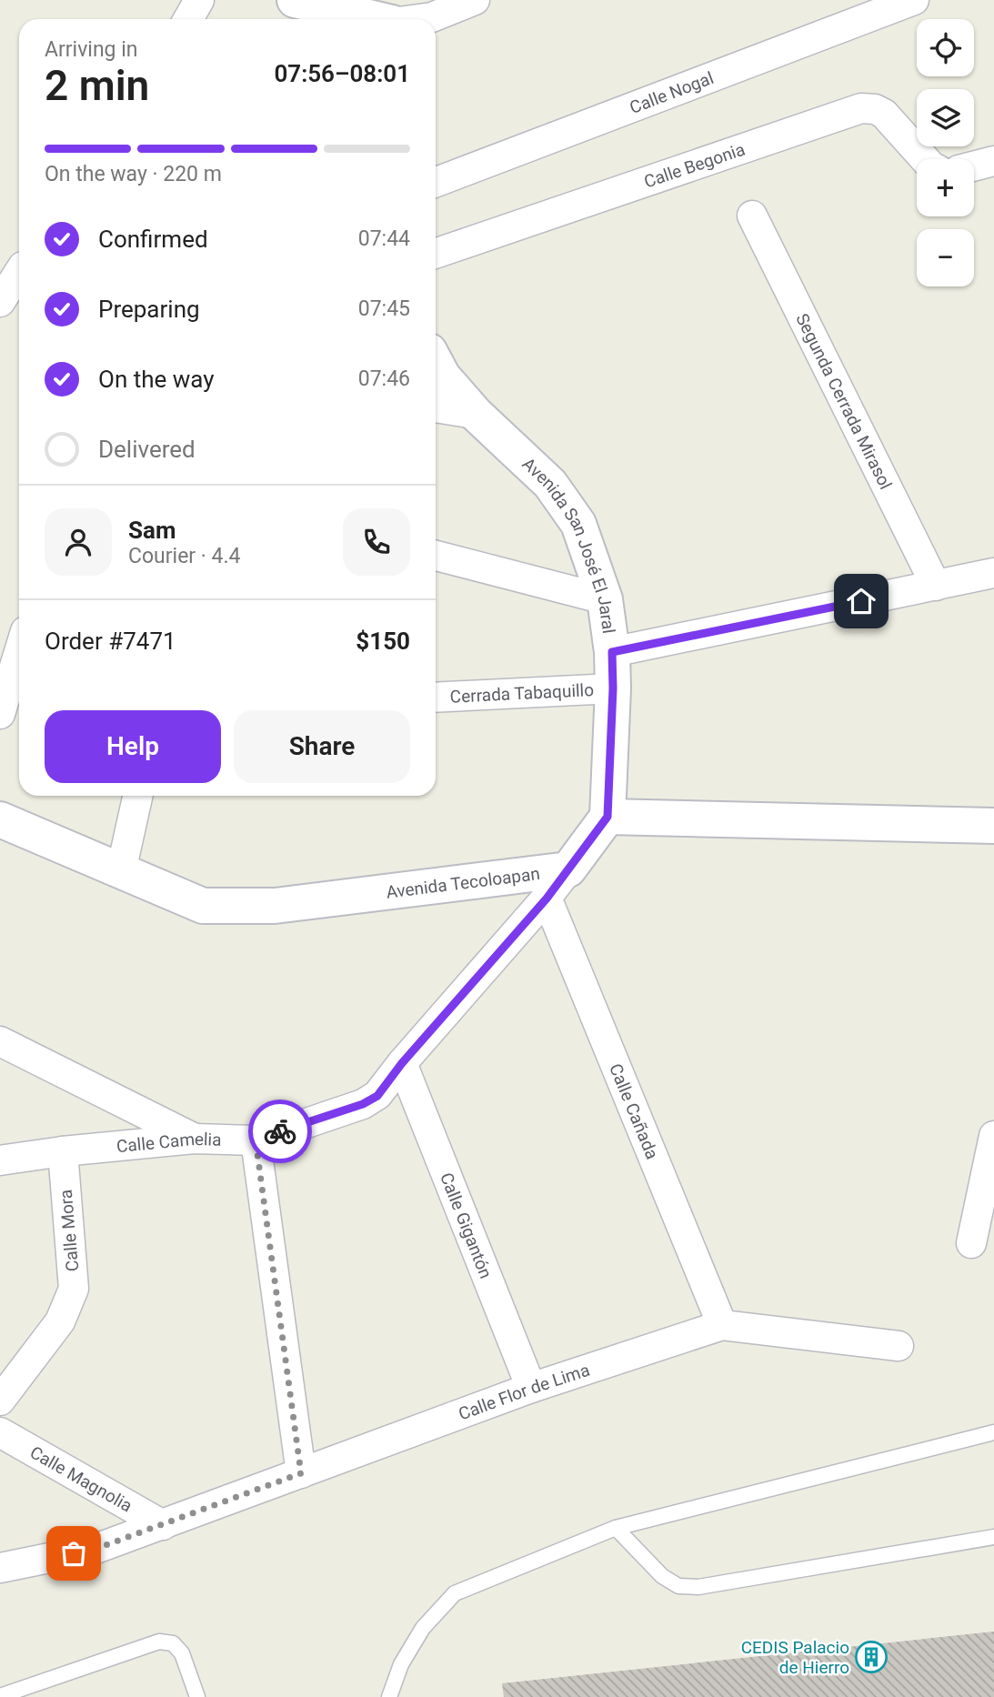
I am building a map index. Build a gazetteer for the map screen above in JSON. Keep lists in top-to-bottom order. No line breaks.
{"streets":{"street":["Calle Nogal","Calle Begonia","Segunda Cerrada Mirasol","Avenida San José El Jaral","Cerrada Tabaquillo","Avenida Tecoloapan","Calle Cañada","Calle Camelia","Calle Gigantón","Calle Mora","Calle Flor de Lima","Calle Magnolia"]},"crossings":[["Avenida San José El Jaral","Cerrada Tabaquillo"],["Avenida Tecoloapan","Calle Camelia"],["Calle Cañada","Calle Camelia"],["Calle Cañada","Calle Flor de Lima"],["Calle Camelia","Calle Gigantón"],["Calle Camelia","Calle Mora"],["Calle Gigantón","Calle Flor de Lima"],["Calle Flor de Lima","Calle Magnolia"]],"places":{"building":["CEDIS Palacio de Hierro"]},"page":{"map_buttons":["+","−"],"heading":["2 min","Arriving in","07:56–08:01"],"panel":["Sam","Courier · 4.4","Order #7471","$150"],"bar":"On the way · 220 m","list":[["Confirmed","07:44"],["Preparing","07:45"],["On the way","07:46"],"Delivered"],"buttons":["Help","Share"]}}
